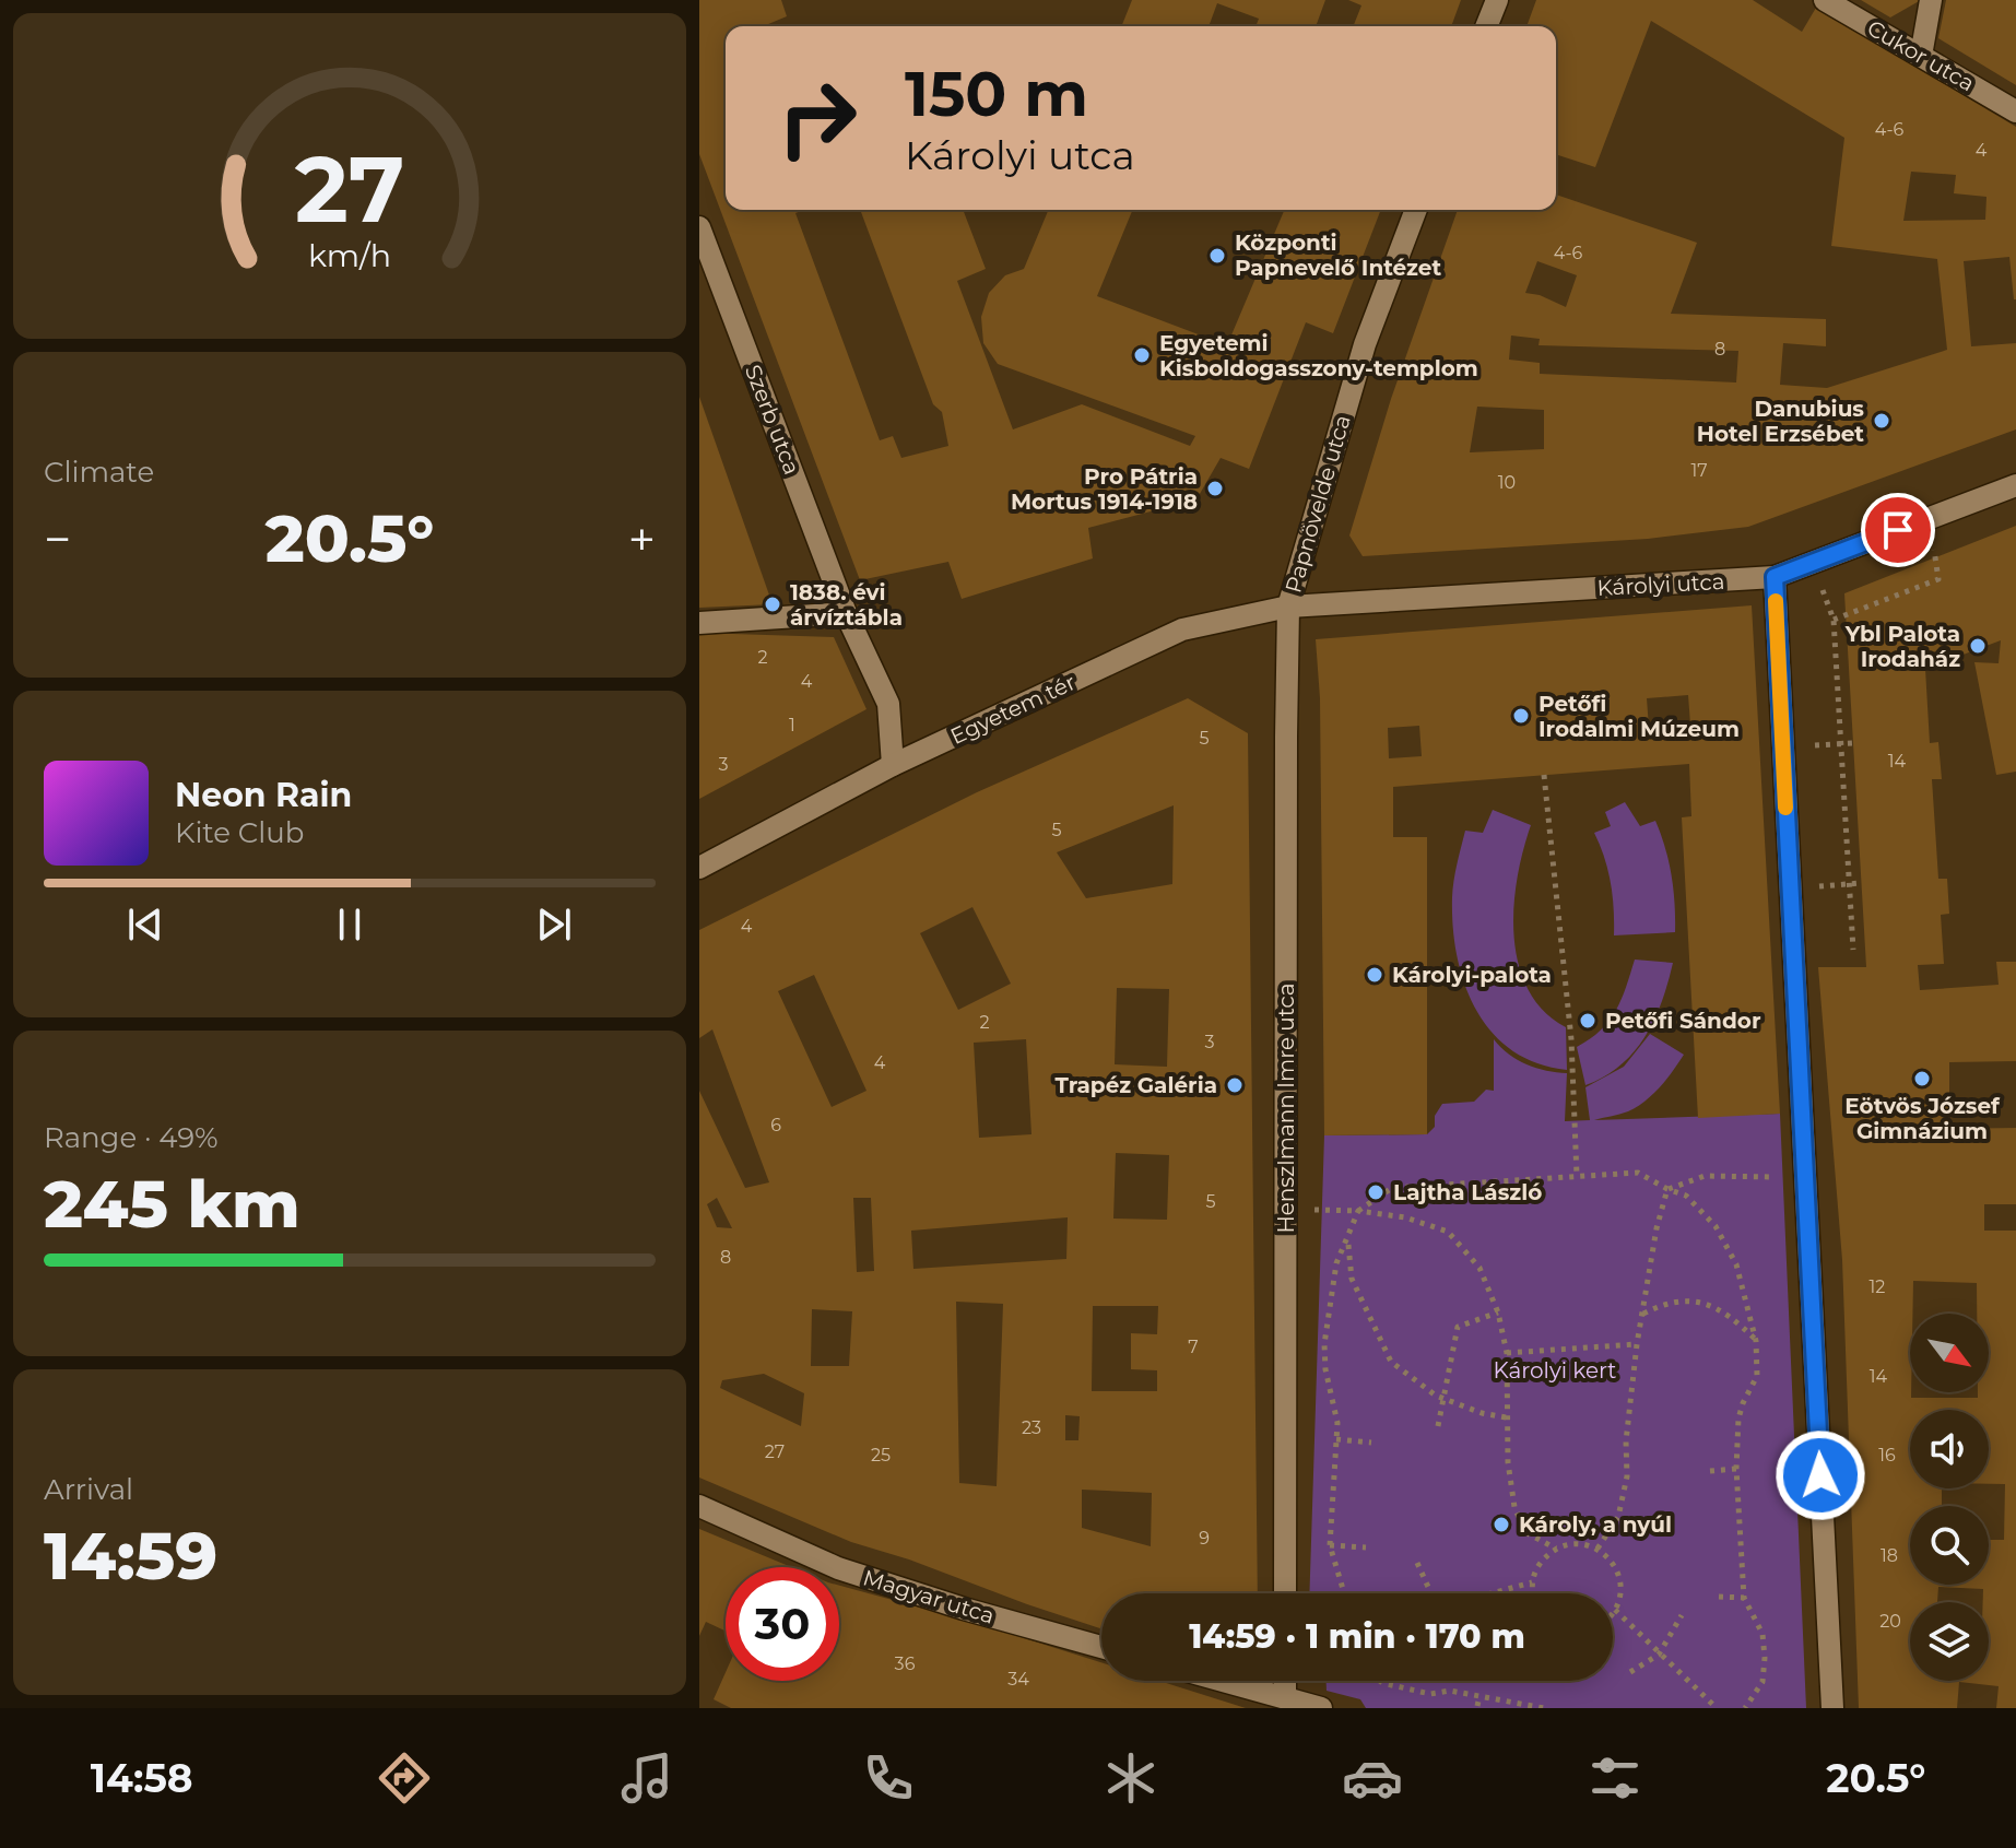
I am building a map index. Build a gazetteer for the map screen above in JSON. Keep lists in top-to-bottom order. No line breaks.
{"streets":{"street":["Cukor utca","Szerb utca","Papnövelde utca","Károlyi utca","Egyetem tér","Henszlmann Imre utca","Magyar utca"]},"crossings":[["Papnövelde utca","Károlyi utca"],["Papnövelde utca","Egyetem tér"],["Papnövelde utca","Henszlmann Imre utca"],["Károlyi utca","Egyetem tér"],["Károlyi utca","Henszlmann Imre utca"],["Egyetem tér","Henszlmann Imre utca"]],"parks":["Károlyi kert"],"places":["Központi Papnevelő Intézet","Egyetemi Kisboldogasszony-templom","Danubius Hotel Erzsébet","Pro Pátria Mortus 1914-1918","1838. évi árvíztábla","Ybl Palota Irodaház","Petőfi Irodalmi Múzeum","Károlyi-palota","Petőfi Sándor","Eötvös József Gimnázium","Trapéz Galéria","Lajtha László","Károly, a nyúl"],"house_numbers":["4-6","4","4-6","8","17","10","2","4","1","5","14","3","5","4","2","3","4","6","5","8","12","7","14","23","27","25","16","9","18","20","36","34"],"north":"bottom right","page":{"turn":["150 m","Károlyi utca"],"tile":["Climate",["Range · 49%","245 km"],["Arrival","14:59"]],"heat":["−","20.5°","+"],"song":["Neon Rain","Kite Club"],"limit":"30","trip":"14:59 · 1 min · 170 m","tabs":["14:58","20.5°"],"gauge":["27","km/h"]}}
